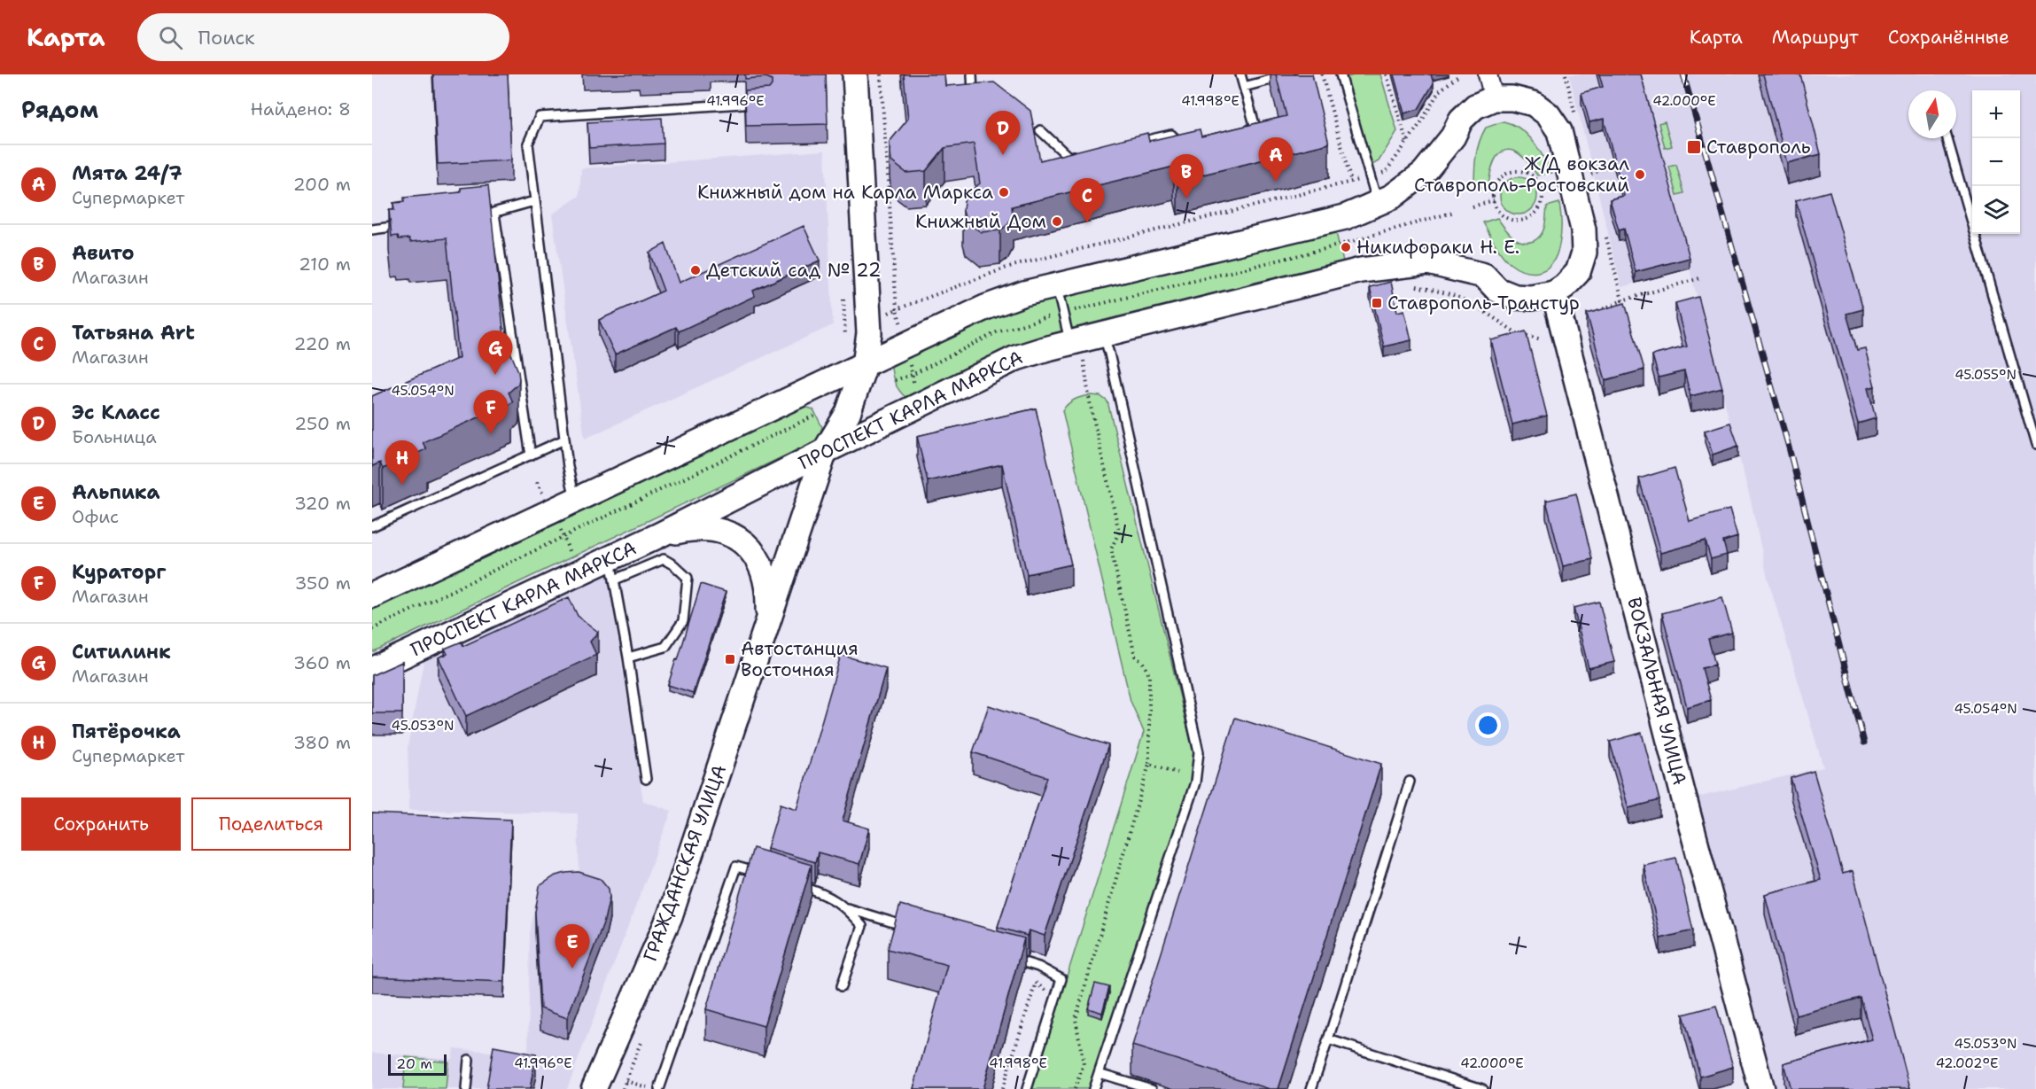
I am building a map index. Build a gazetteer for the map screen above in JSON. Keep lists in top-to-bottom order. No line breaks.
{"streets":{"main road":["ПРОСПЕКТ КАРЛА МАРКСА","ВОКЗАЛЬНАЯ УЛИЦА","ГРАЖДАНСКАЯ УЛИЦА"]},"crossings":[["ПРОСПЕКТ КАРЛА МАРКСА","ВОКЗАЛЬНАЯ УЛИЦА"],["ПРОСПЕКТ КАРЛА МАРКСА","ГРАЖДАНСКАЯ УЛИЦА"]],"places":{"transit":["Ставрополь","Ставрополь-Транстур","Автостанция Восточная"],"other":["Ж/Д вокзал Ставрополь-Ростовский","Книжный дом на Карла Маркса","Книжный Дом","Никифораки Н. Е.","Детский сад № 22"]},"scale_bar":"20 m","north":"top","page":{"header":"Карта","search":"Поиск","nav":["Карта","Маршрут","Сохранённые"],"heading":["Рядом","Найдено: 8"],"map_buttons":["+","−"],"pins":["D","A","B","C","G","F","H","E"],"list":[{"mark":"A","name":"Мята 24/7","note":"Супермаркет","value":"200 m"},{"mark":"B","name":"Авито","note":"Магазин","value":"210 m"},{"mark":"C","name":"Татьяна Art","note":"Магазин","value":"220 m"},{"mark":"D","name":"Эс Класс","note":"Больница","value":"250 m"},{"mark":"E","name":"Альпика","note":"Офис","value":"320 m"},{"mark":"F","name":"Кураторг","note":"Магазин","value":"350 m"},{"mark":"G","name":"Ситилинк","note":"Магазин","value":"360 m"},{"mark":"H","name":"Пятёрочка","note":"Супермаркет","value":"380 m"}],"buttons":["Сохранить","Поделиться"],"scale":"20 m"},"coordinates":["41.996°E","41.998°E","42.000°E","45.055°N","45.054°N","45.053°N","42.002°E"]}
